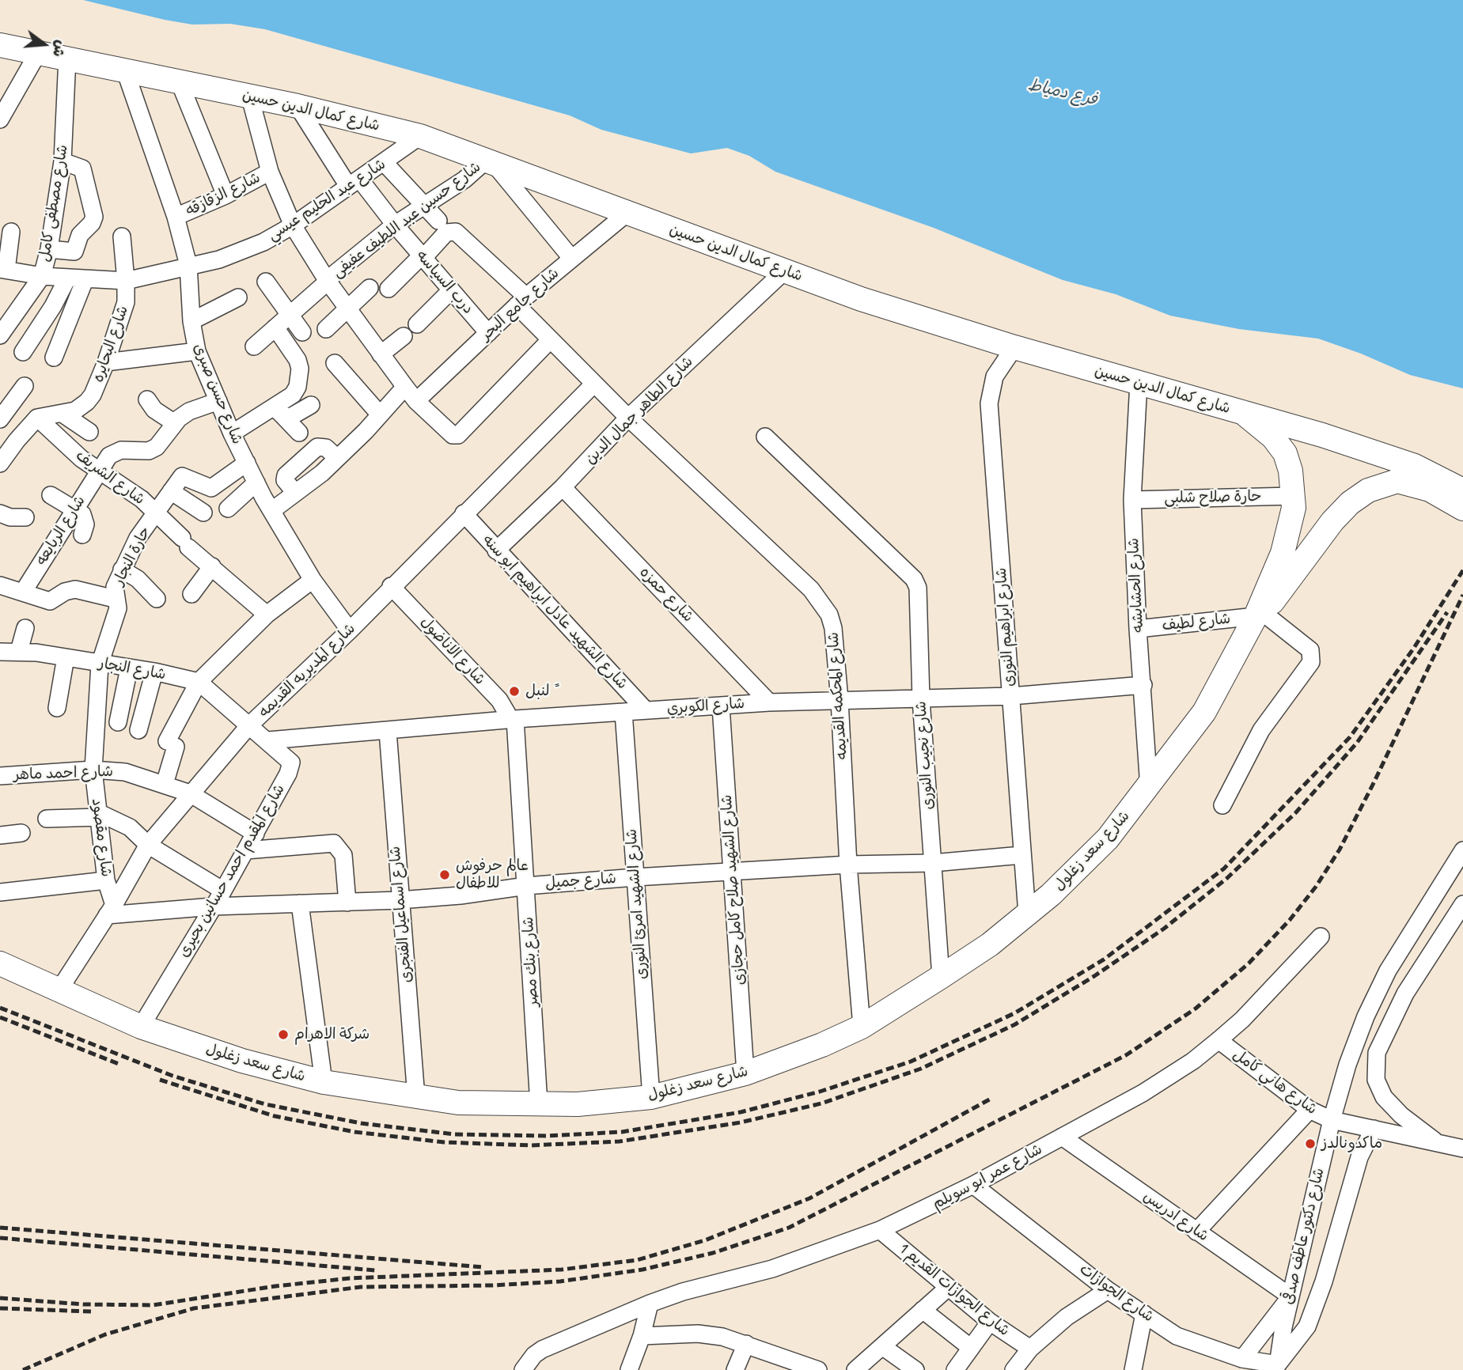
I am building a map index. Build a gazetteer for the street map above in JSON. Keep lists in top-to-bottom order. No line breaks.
{"streets":{"main road":["شارع كمال الدين حسين","شارع سعد زغلول"],"street":["شارع الزقازقه","شارع عبد الحليم عيسي","شارع مصطفى كامل","شارع حسين عبد اللطيف عفيفى","درب السياسه","شارع جامع البحر","شارع البحايره","شارع حسن صبرى","شارع الطاهر جمال الدين","شارع الشريف","حارة صلاح شلبى","شارع الربايعه","حارة النجار","شارع الحشايشه","شارع حمزه","شارع الشهيد عادل ابراهيم ابو سنه","شارع لطيف","شارع ابراهيم النورى","شارع الاناضول","شارع النجار","شارع المديريه القديمه","شارع المحكمه القديمه","شارع الكوبري","شارع نجيب النورى","شارع احمد ماهر","شارع مقصود","شارع المقدم احمد حسانين بحيرى","شارع جميل","شارع الشهيد صلاح كامل حجازى","شارع الشهيد امرئ النورى","شارع اسماعيل الفنجرى","شارع بنك مصر","شارع هاني كامل","شارع عمر ابو سويلم","شارع ادريس","شارع دكتور عاطف صدقى","شارع الجوازات القديم 1","شارع الجوازات"]},"crossings":[["شارع كمال الدين حسين","شارع عبد الحليم عيسي"],["شارع كمال الدين حسين","شارع مصطفى كامل"],["شارع كمال الدين حسين","شارع حسين عبد اللطيف عفيفى"],["شارع كمال الدين حسين","درب السياسه"],["شارع كمال الدين حسين","شارع جامع البحر"],["شارع كمال الدين حسين","شارع حسن صبرى"],["شارع كمال الدين حسين","شارع الطاهر جمال الدين"],["شارع كمال الدين حسين","شارع الحشايشه"],["شارع كمال الدين حسين","شارع ابراهيم النورى"],["شارع كمال الدين حسين","شارع سعد زغلول"],["شارع الزقازقه","شارع حسن صبرى"],["شارع عبد الحليم عيسي","شارع مصطفى كامل"],["شارع عبد الحليم عيسي","درب السياسه"],["شارع عبد الحليم عيسي","شارع البحايره"],["شارع عبد الحليم عيسي","شارع حسن صبرى"],["شارع حسين عبد اللطيف عفيفى","درب السياسه"],["درب السياسه","شارع جامع البحر"],["درب السياسه","شارع المحكمه القديمه"],["شارع جامع البحر","شارع المحكمه القديمه"],["شارع البحايره","شارع الشريف"],["شارع حسن صبرى","شارع الربايعه"],["شارع حسن صبرى","شارع المديريه القديمه"],["شارع الطاهر جمال الدين","شارع حمزه"],["شارع الطاهر جمال الدين","شارع الشهيد عادل ابراهيم ابو سنه"],["شارع الطاهر جمال الدين","شارع المحكمه القديمه"],["شارع الشريف","شارع الربايعه"],["شارع الشريف","حارة النجار"],["حارة صلاح شلبى","شارع الحشايشه"],["حارة صلاح شلبى","شارع سعد زغلول"],["حارة النجار","شارع النجار"],["حارة النجار","شارع احمد ماهر"],["حارة النجار","شارع مقصود"],["شارع الحشايشه","شارع لطيف"],["شارع الحشايشه","شارع الكوبري"],["شارع الحشايشه","شارع سعد زغلول"],["شارع حمزه","شارع الكوبري"],["شارع الشهيد عادل ابراهيم ابو سنه","شارع المديريه القديمه"],["شارع الشهيد عادل ابراهيم ابو سنه","شارع الكوبري"],["شارع لطيف","شارع سعد زغلول"],["شارع ابراهيم النورى","شارع الكوبري"],["شارع ابراهيم النورى","شارع سعد زغلول"],["شارع ابراهيم النورى","شارع جميل"],["شارع الاناضول","شارع المديريه القديمه"],["شارع الاناضول","شارع الكوبري"],["شارع الاناضول","شارع بنك مصر"],["شارع النجار","شارع المديريه القديمه"],["شارع النجار","شارع المقدم احمد حسانين بحيرى"],["شارع المديريه القديمه","شارع المحكمه القديمه"],["شارع المديريه القديمه","شارع احمد ماهر"],["شارع المديريه القديمه","شارع مقصود"],["شارع المديريه القديمه","شارع سعد زغلول"],["شارع المديريه القديمه","شارع المقدم احمد حسانين بحيرى"],["شارع المديريه القديمه","شارع جميل"],["شارع المحكمه القديمه","شارع الكوبري"],["شارع المحكمه القديمه","شارع سعد زغلول"],["شارع المحكمه القديمه","شارع جميل"],["شارع الكوبري","شارع نجيب النورى"],["شارع الكوبري","شارع المقدم احمد حسانين بحيرى"],["شارع الكوبري","شارع الشهيد صلاح كامل حجازى"],["شارع الكوبري","شارع الشهيد امرئ النورى"],["شارع الكوبري","شارع اسماعيل الفنجرى"],["شارع الكوبري","شارع بنك مصر"],["شارع نجيب النورى","شارع سعد زغلول"],["شارع نجيب النورى","شارع جميل"],["شارع احمد ماهر","شارع مقصود"],["شارع احمد ماهر","شارع المقدم احمد حسانين بحيرى"],["شارع مقصود","شارع جميل"],["شارع سعد زغلول","شارع المقدم احمد حسانين بحيرى"],["شارع سعد زغلول","شارع الشهيد صلاح كامل حجازى"],["شارع سعد زغلول","شارع الشهيد امرئ النورى"],["شارع سعد زغلول","شارع اسماعيل الفنجرى"],["شارع سعد زغلول","شارع بنك مصر"],["شارع المقدم احمد حسانين بحيرى","شارع جميل"],["شارع جميل","شارع الشهيد صلاح كامل حجازى"],["شارع جميل","شارع الشهيد امرئ النورى"],["شارع جميل","شارع اسماعيل الفنجرى"],["شارع جميل","شارع بنك مصر"],["شارع هاني كامل","شارع عمر ابو سويلم"],["شارع هاني كامل","شارع دكتور عاطف صدقى"],["شارع عمر ابو سويلم","شارع ادريس"],["شارع عمر ابو سويلم","شارع الجوازات القديم 1"],["شارع عمر ابو سويلم","شارع الجوازات"],["شارع ادريس","شارع دكتور عاطف صدقى"],["شارع دكتور عاطف صدقى","شارع الجوازات"]],"water":["فرع دمياط"],"places":["لنبل ً","عالم حرفوش للاطفال","شركة الاهرام","ماكدونالدز"],"north":"right"}
